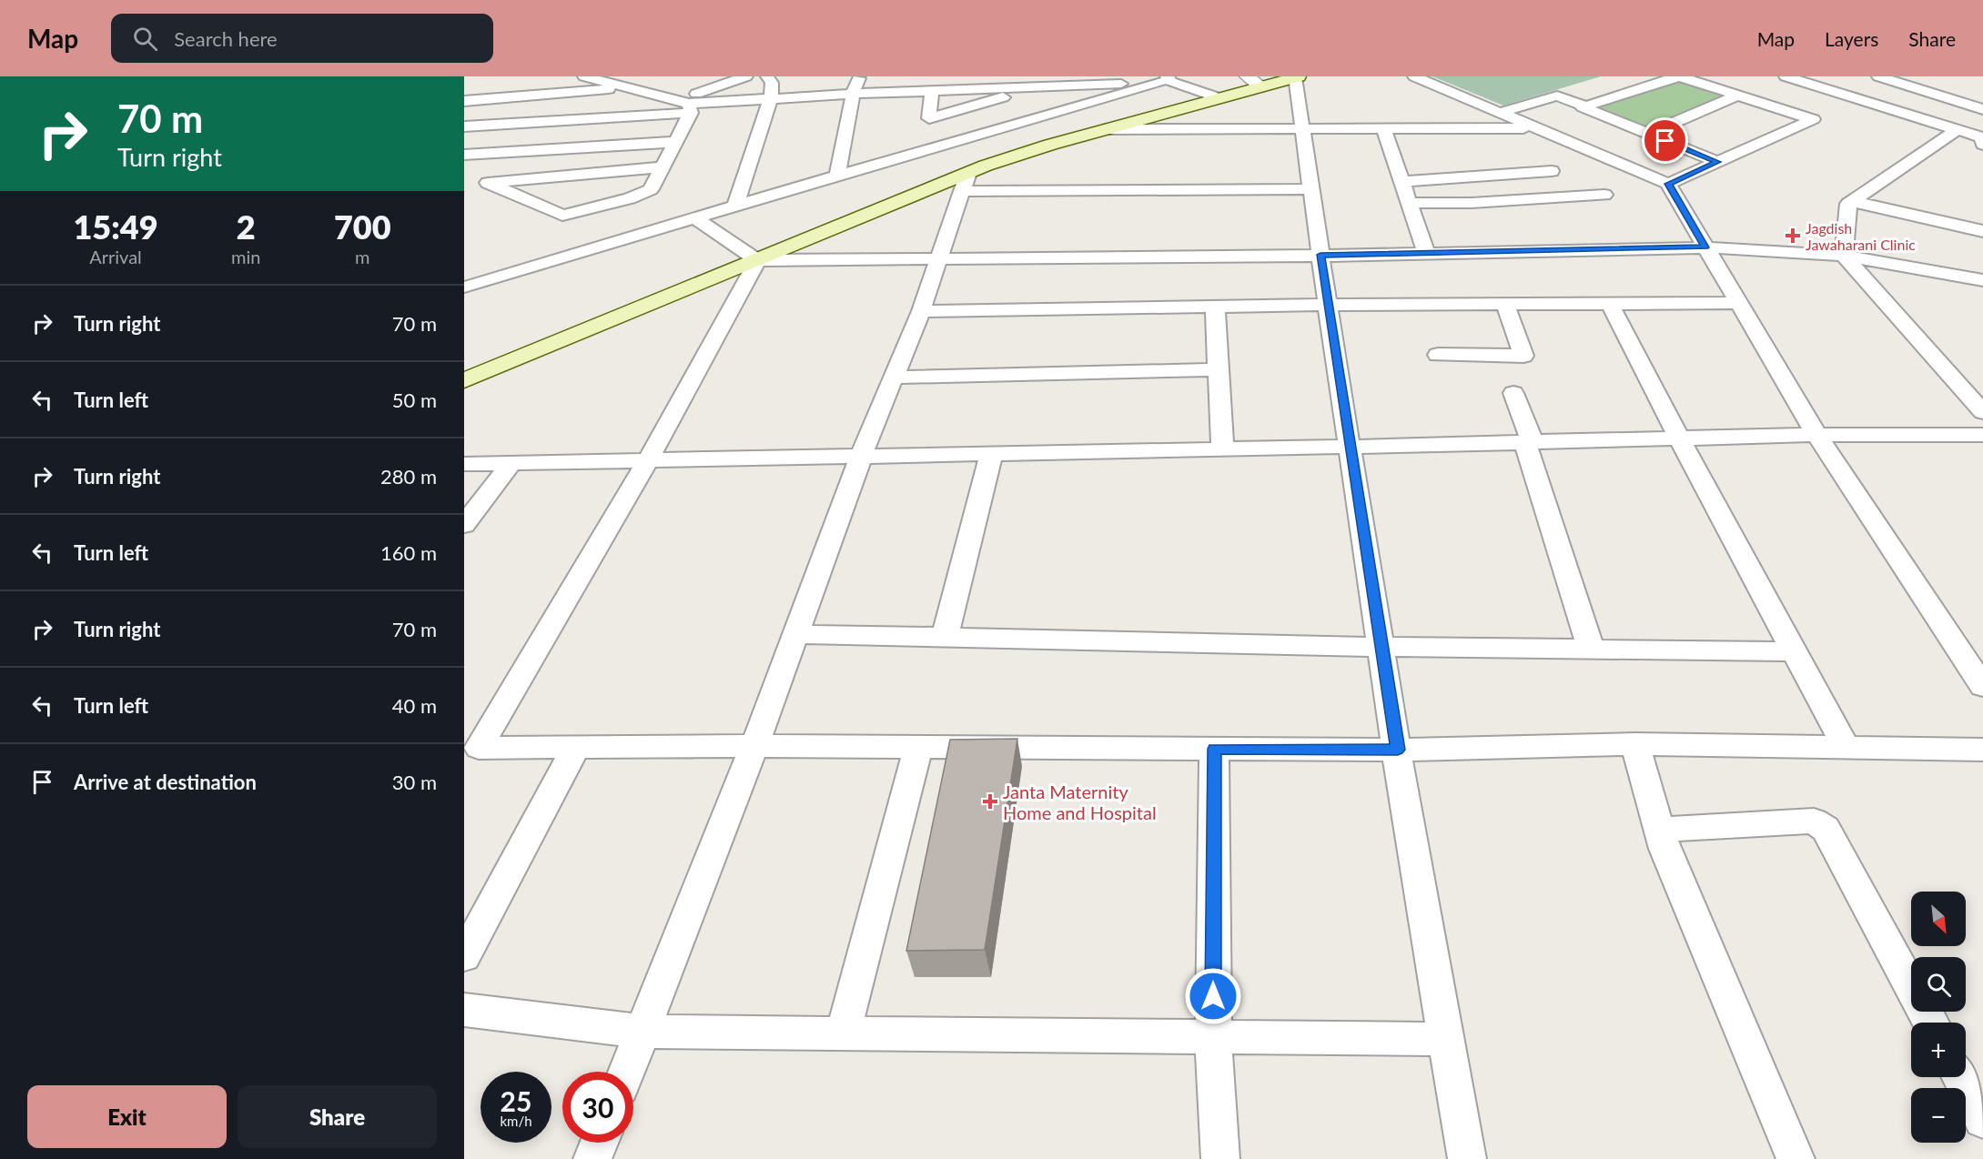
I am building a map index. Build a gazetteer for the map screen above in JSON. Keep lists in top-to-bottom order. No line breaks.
{"places":{"health":["Jagdish Jawaharani Clinic","Janta Maternity Home and Hospital"]},"north":"bottom right","page":{"header":"Map","search":"Search here","nav":["Map","Layers","Share"],"turn":["70 m","Turn right"],"eta":["15:49","Arrival","2","min","700","m"],"list":[{"name":"Turn right","value":"70 m"},{"name":"Turn left","value":"50 m"},{"name":"Turn right","value":"280 m"},{"name":"Turn left","value":"160 m"},{"name":"Turn right","value":"70 m"},{"name":"Turn left","value":"40 m"},{"name":"Arrive at destination","value":"30 m"}],"map_buttons":["+","−"],"speed":"25 km/h","limit":"30","buttons":["Exit","Share"]}}
